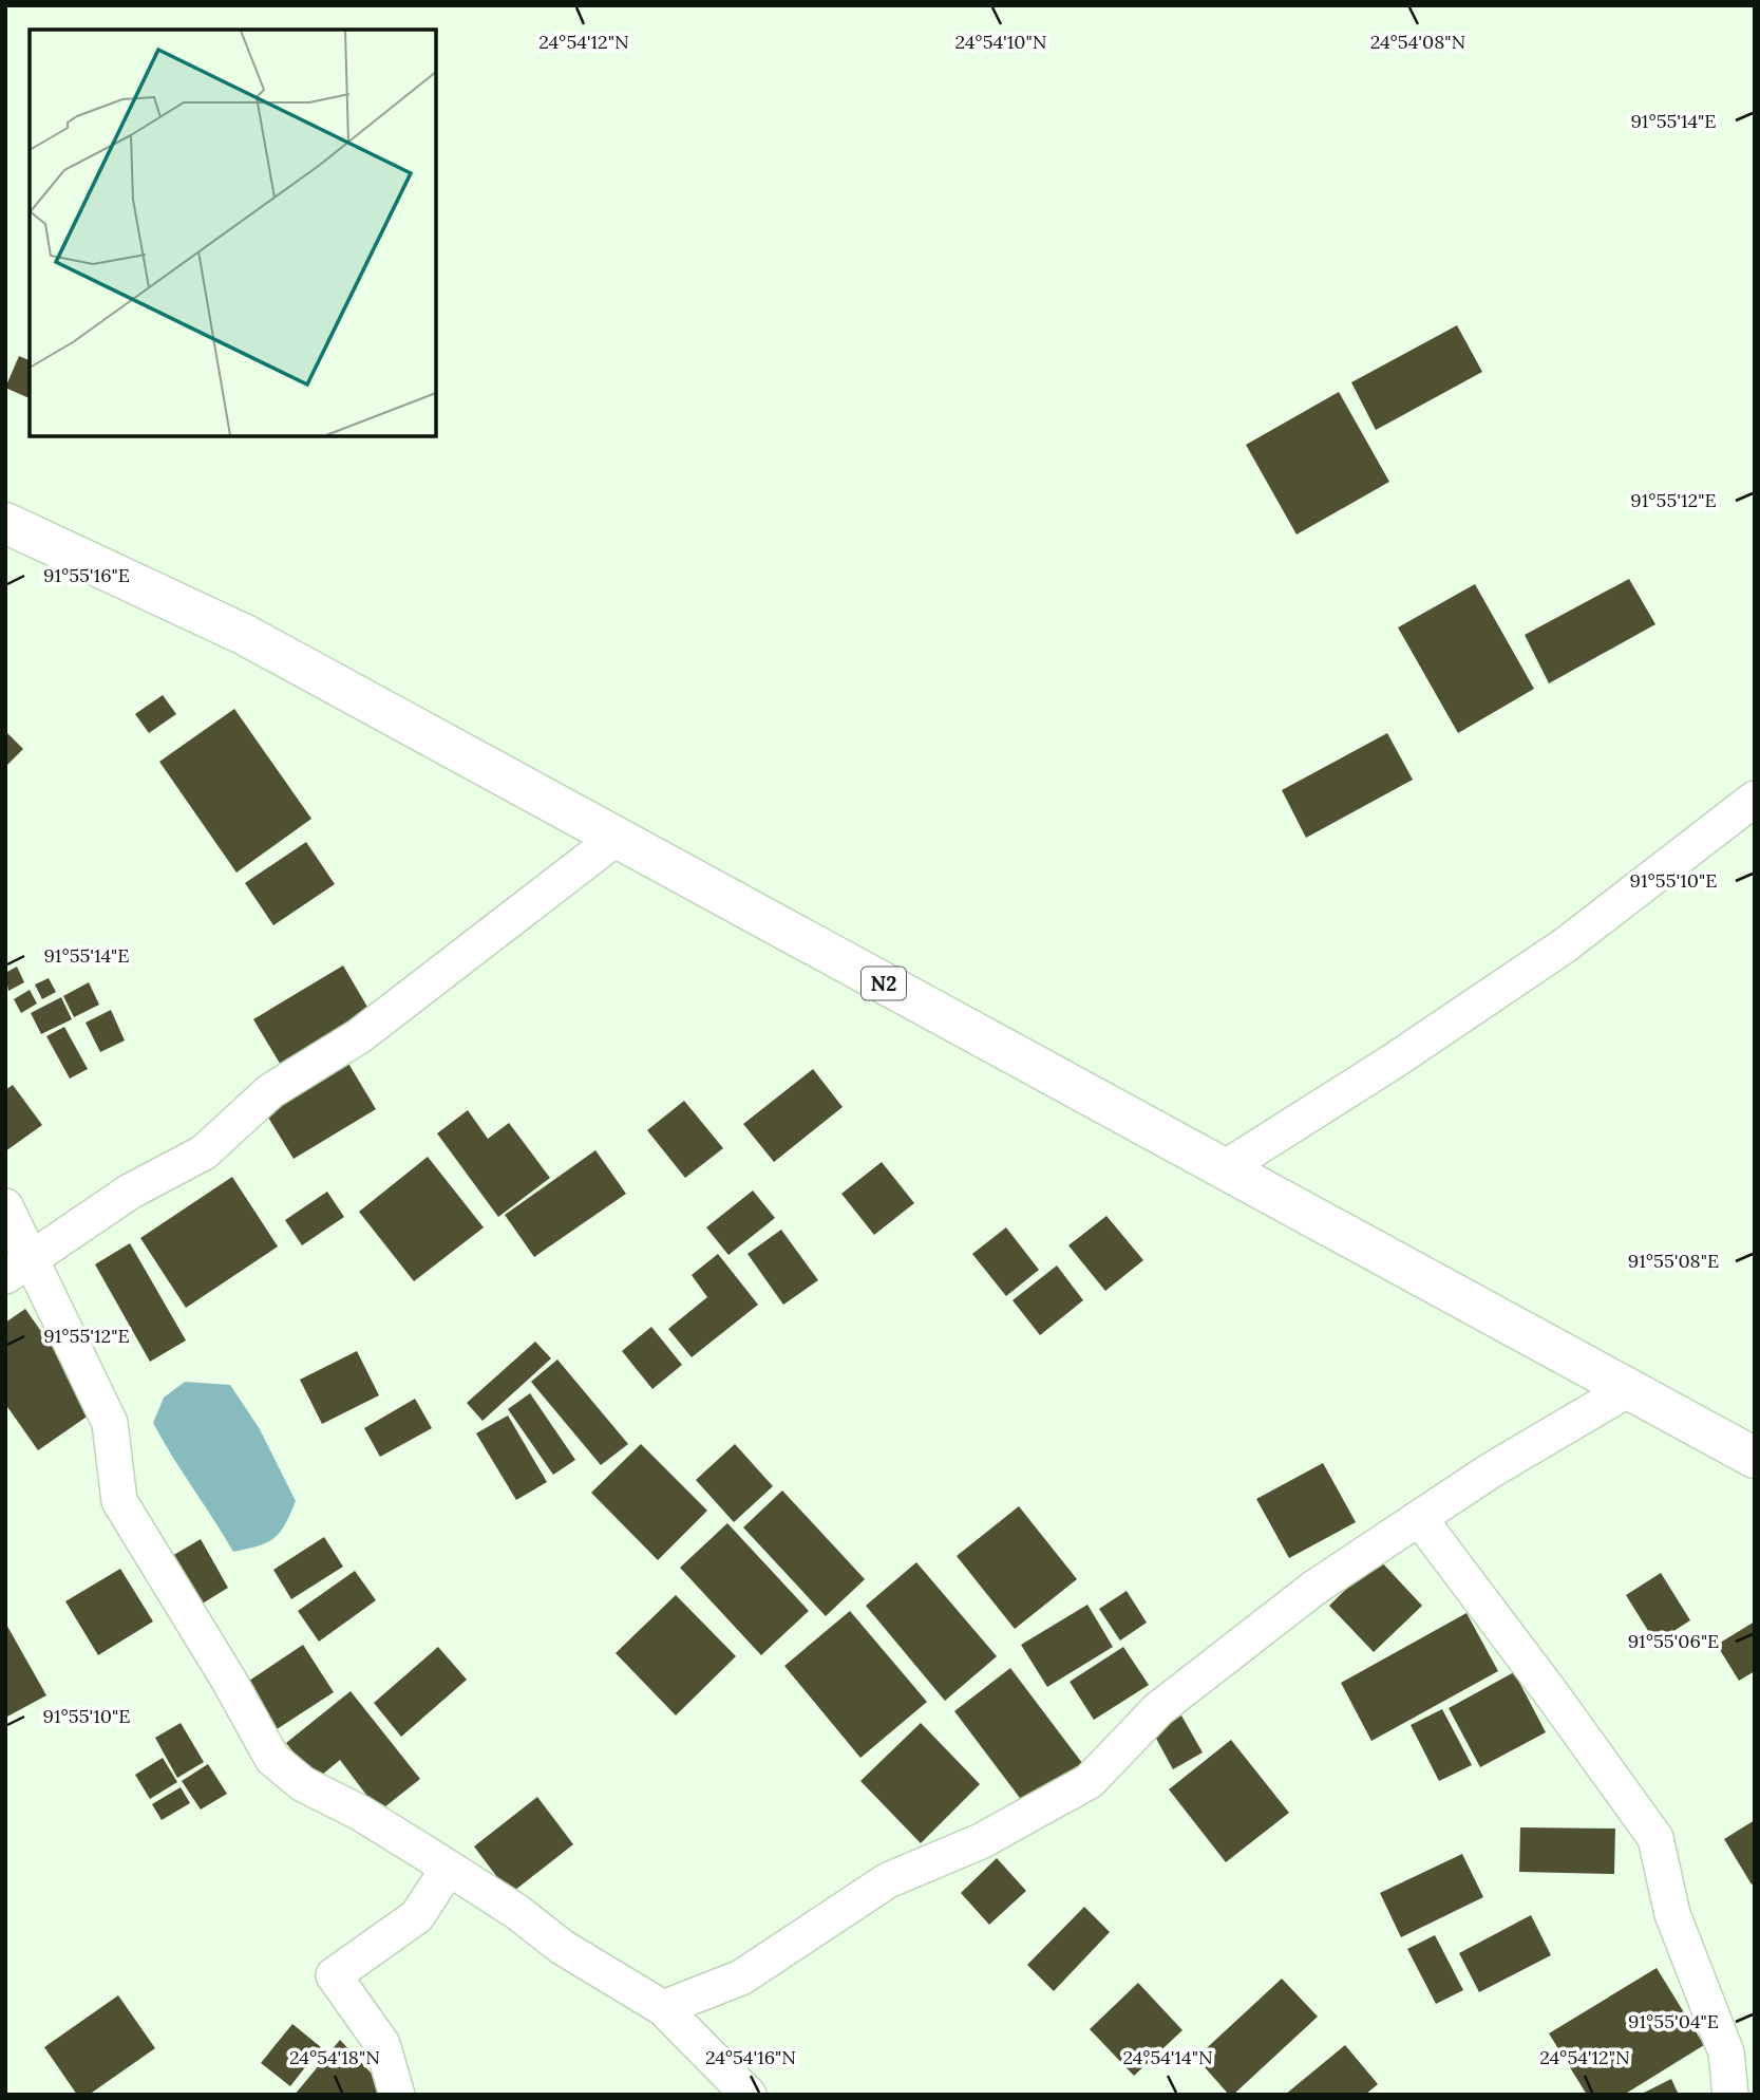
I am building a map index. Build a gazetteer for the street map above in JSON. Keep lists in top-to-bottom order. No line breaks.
{"streets":{"highway":["N2"]},"coordinates":["24°54'12\"N","24°54'10\"N","24°54'08\"N","91°55'14\"E","91°55'12\"E","91°55'16\"E","91°55'10\"E","91°55'08\"E","91°55'06\"E","91°55'04\"E","24°54'18\"N","24°54'16\"N","24°54'14\"N"]}
